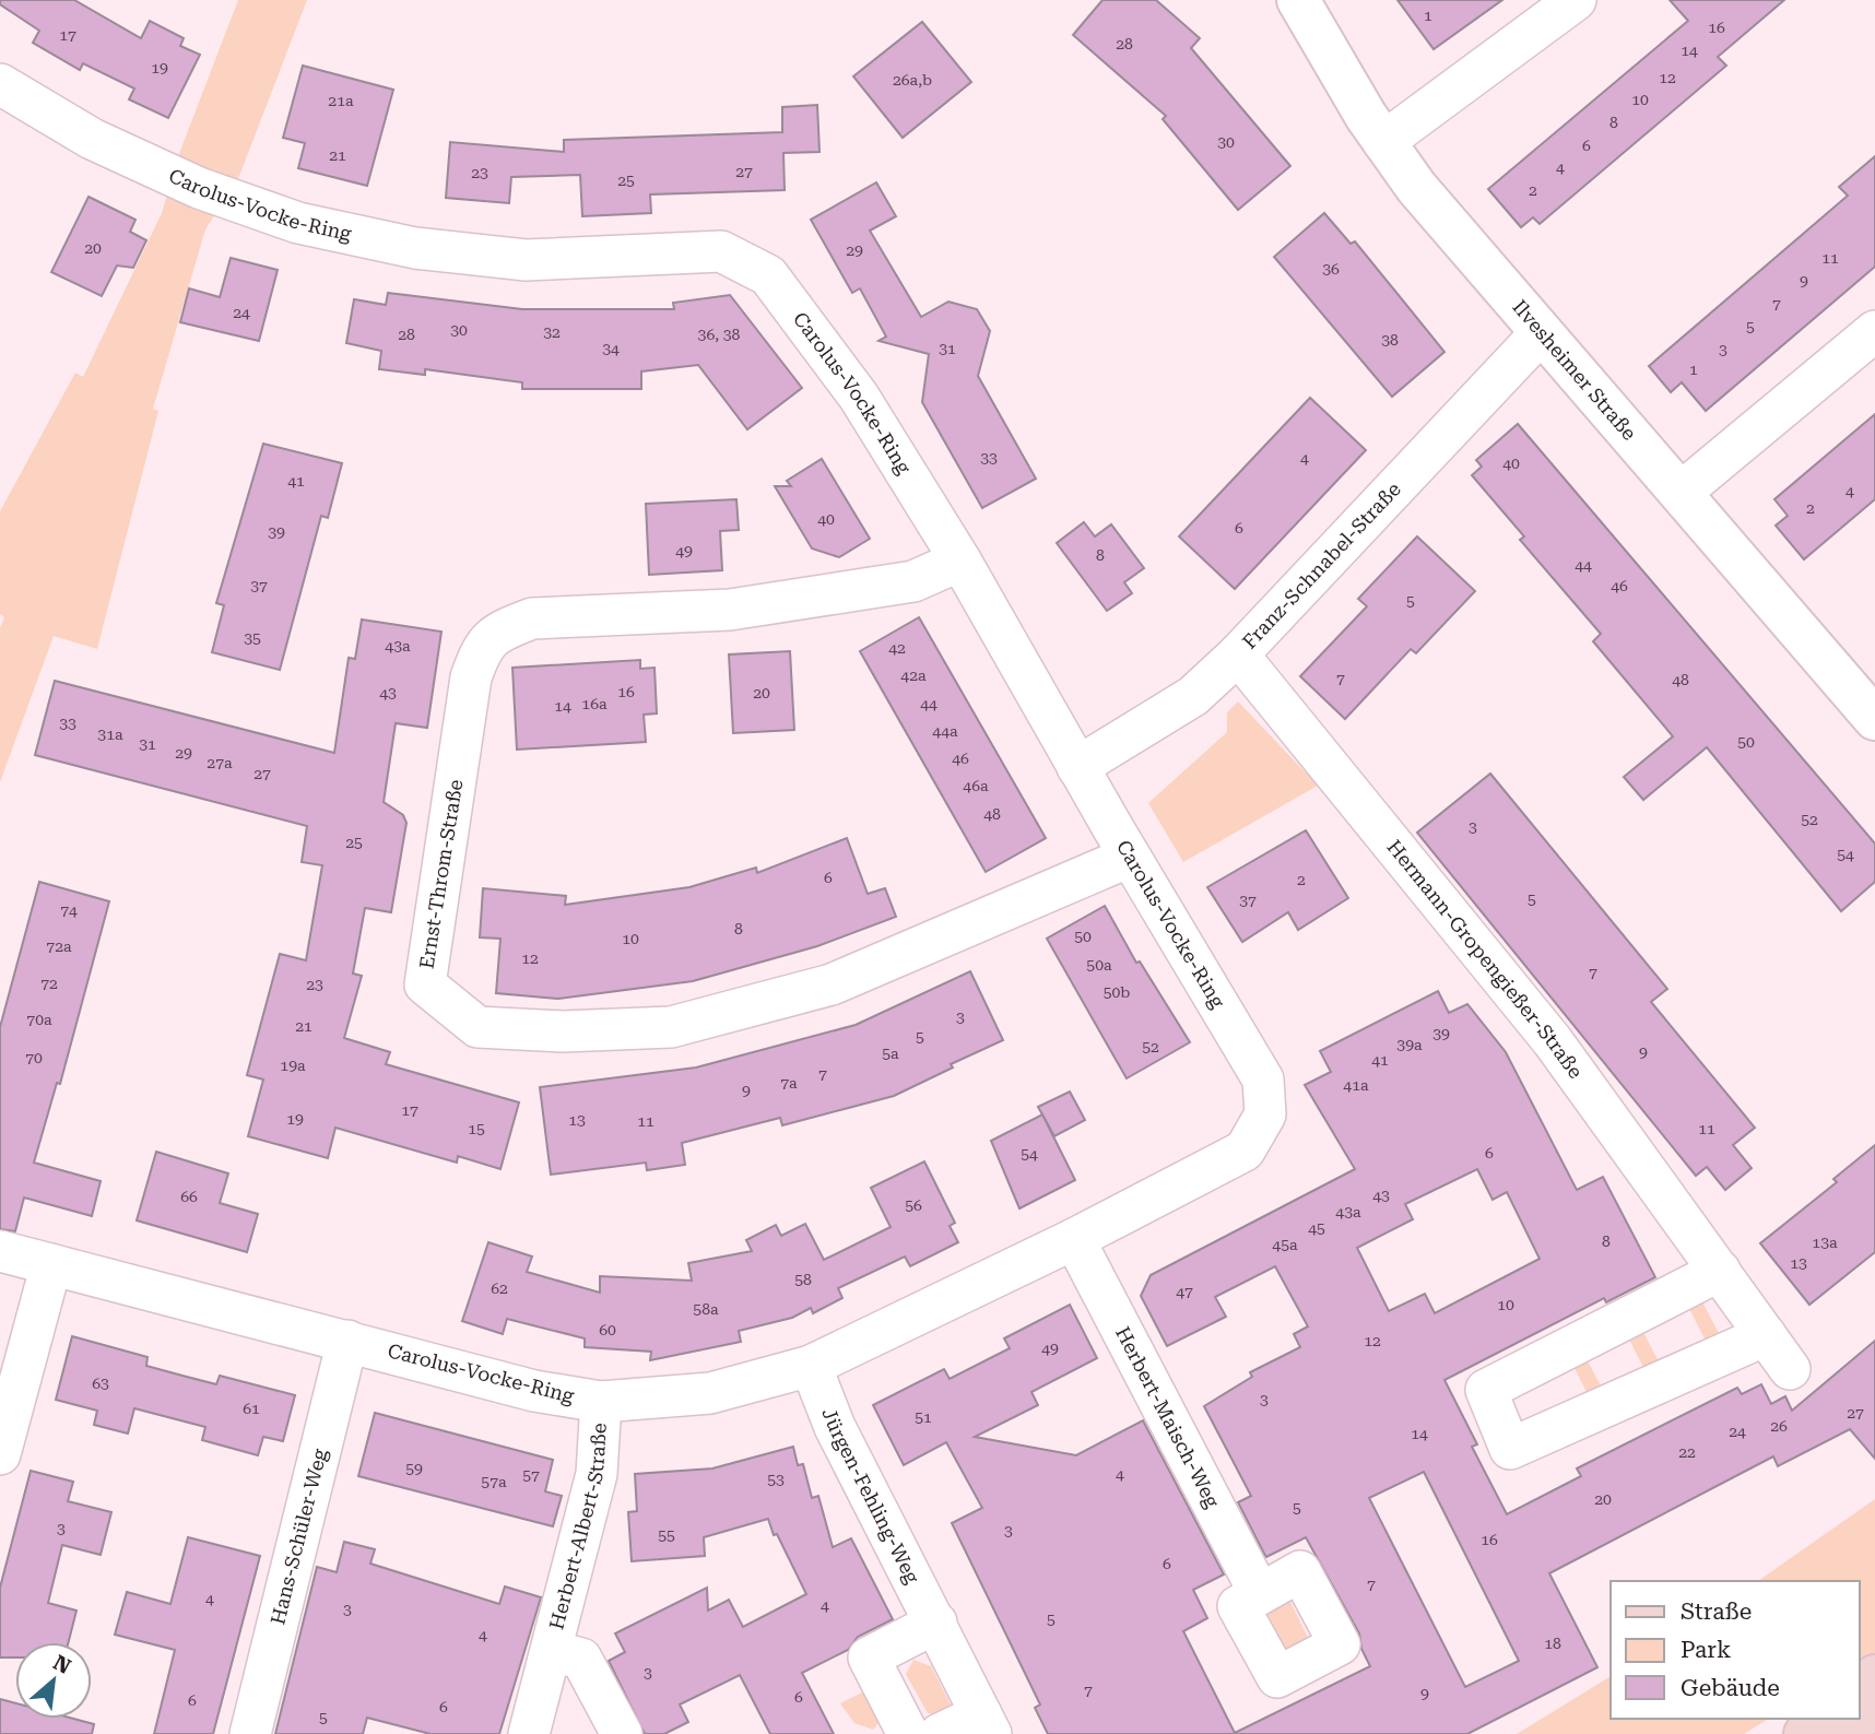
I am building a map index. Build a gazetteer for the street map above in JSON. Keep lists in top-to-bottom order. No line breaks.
{"streets":{"street":["Carolus-Vocke-Ring","Ilvesheimer Straße","Franz-Schnabel-Straße","Ernst-Throm-Straße","Hermann-Gropengießer-Straße","Herbert-Maisch-Weg","Jürgen-Fehling-Weg","Herbert-Albert-Straße","Hans-Schüler-Weg"]},"crossings":[["Carolus-Vocke-Ring","Franz-Schnabel-Straße"],["Carolus-Vocke-Ring","Ernst-Throm-Straße"],["Carolus-Vocke-Ring","Herbert-Maisch-Weg"],["Carolus-Vocke-Ring","Jürgen-Fehling-Weg"],["Carolus-Vocke-Ring","Herbert-Albert-Straße"],["Carolus-Vocke-Ring","Hans-Schüler-Weg"],["Ilvesheimer Straße","Franz-Schnabel-Straße"],["Franz-Schnabel-Straße","Hermann-Gropengießer-Straße"]],"house_numbers":["1","16","17","28","14","19","12","26a,b","10","21a","8","30","6","21","4","27","23","25","2","20","29","11","36","9","7","24","5","30","32","28","36, 38","38","34","31","3","1","33","4","40","41","4","2","40","6","39","49","8","44","37","46","5","35","43a","42","42a","7","48","16","43","20","16a","44","14","33","44a","31a","50","31","29","46","27a","27","46a","48","52","3","25","54","6","2","5","37","74","8","50","10","72a","12","50a","7","72","23","50b","3","70a","21","39","5","39a","52","9","5a","70","41","19a","7","7a","41a","9","17","19","13","11","15","11","6","54","43","66","56","43a","45","8","13a","45a","13","58","62","47","10","58a","60","12","49","63","3","61","27","51","26","24","14","22","59","4","57","53","57a","20","5","3","3","55","16","6","7","4","4","3","5","4","18","3","7","9","6","6","6","5"],"legend":["Straße","Park","Gebäude"],"north":"top right"}
